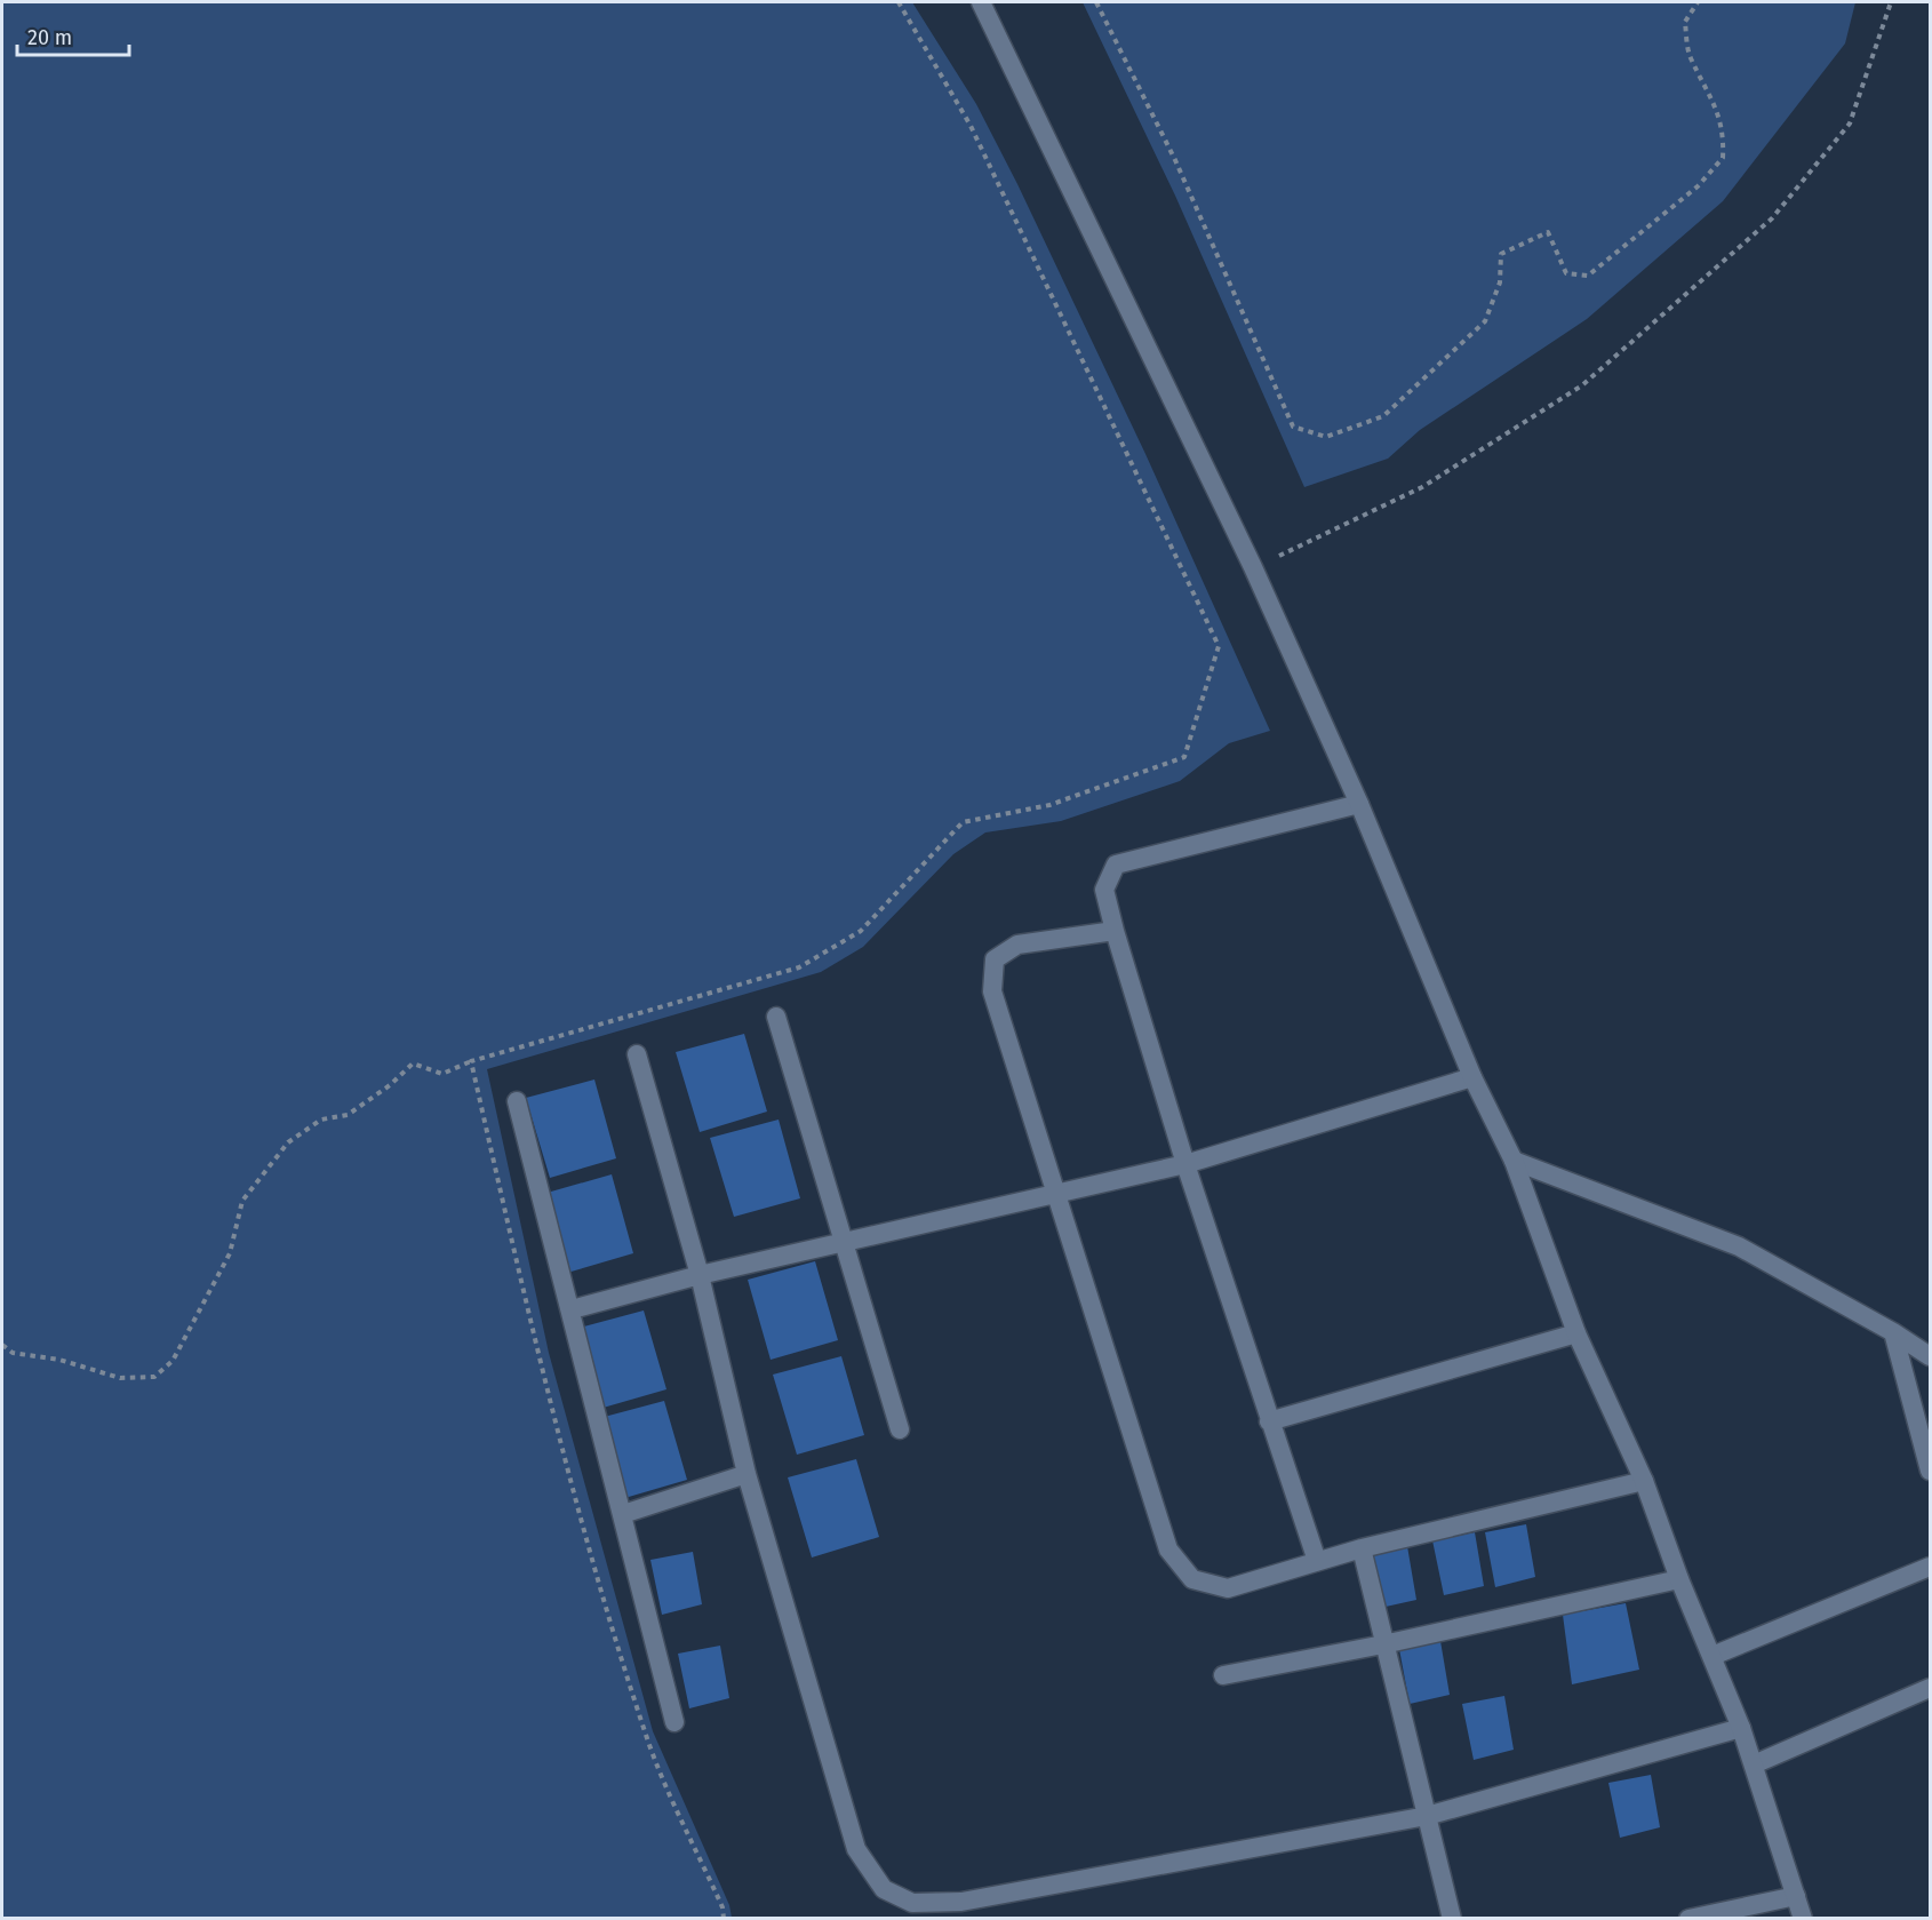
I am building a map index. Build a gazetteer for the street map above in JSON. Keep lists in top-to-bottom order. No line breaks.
{"scale_bar":"20 m"}
